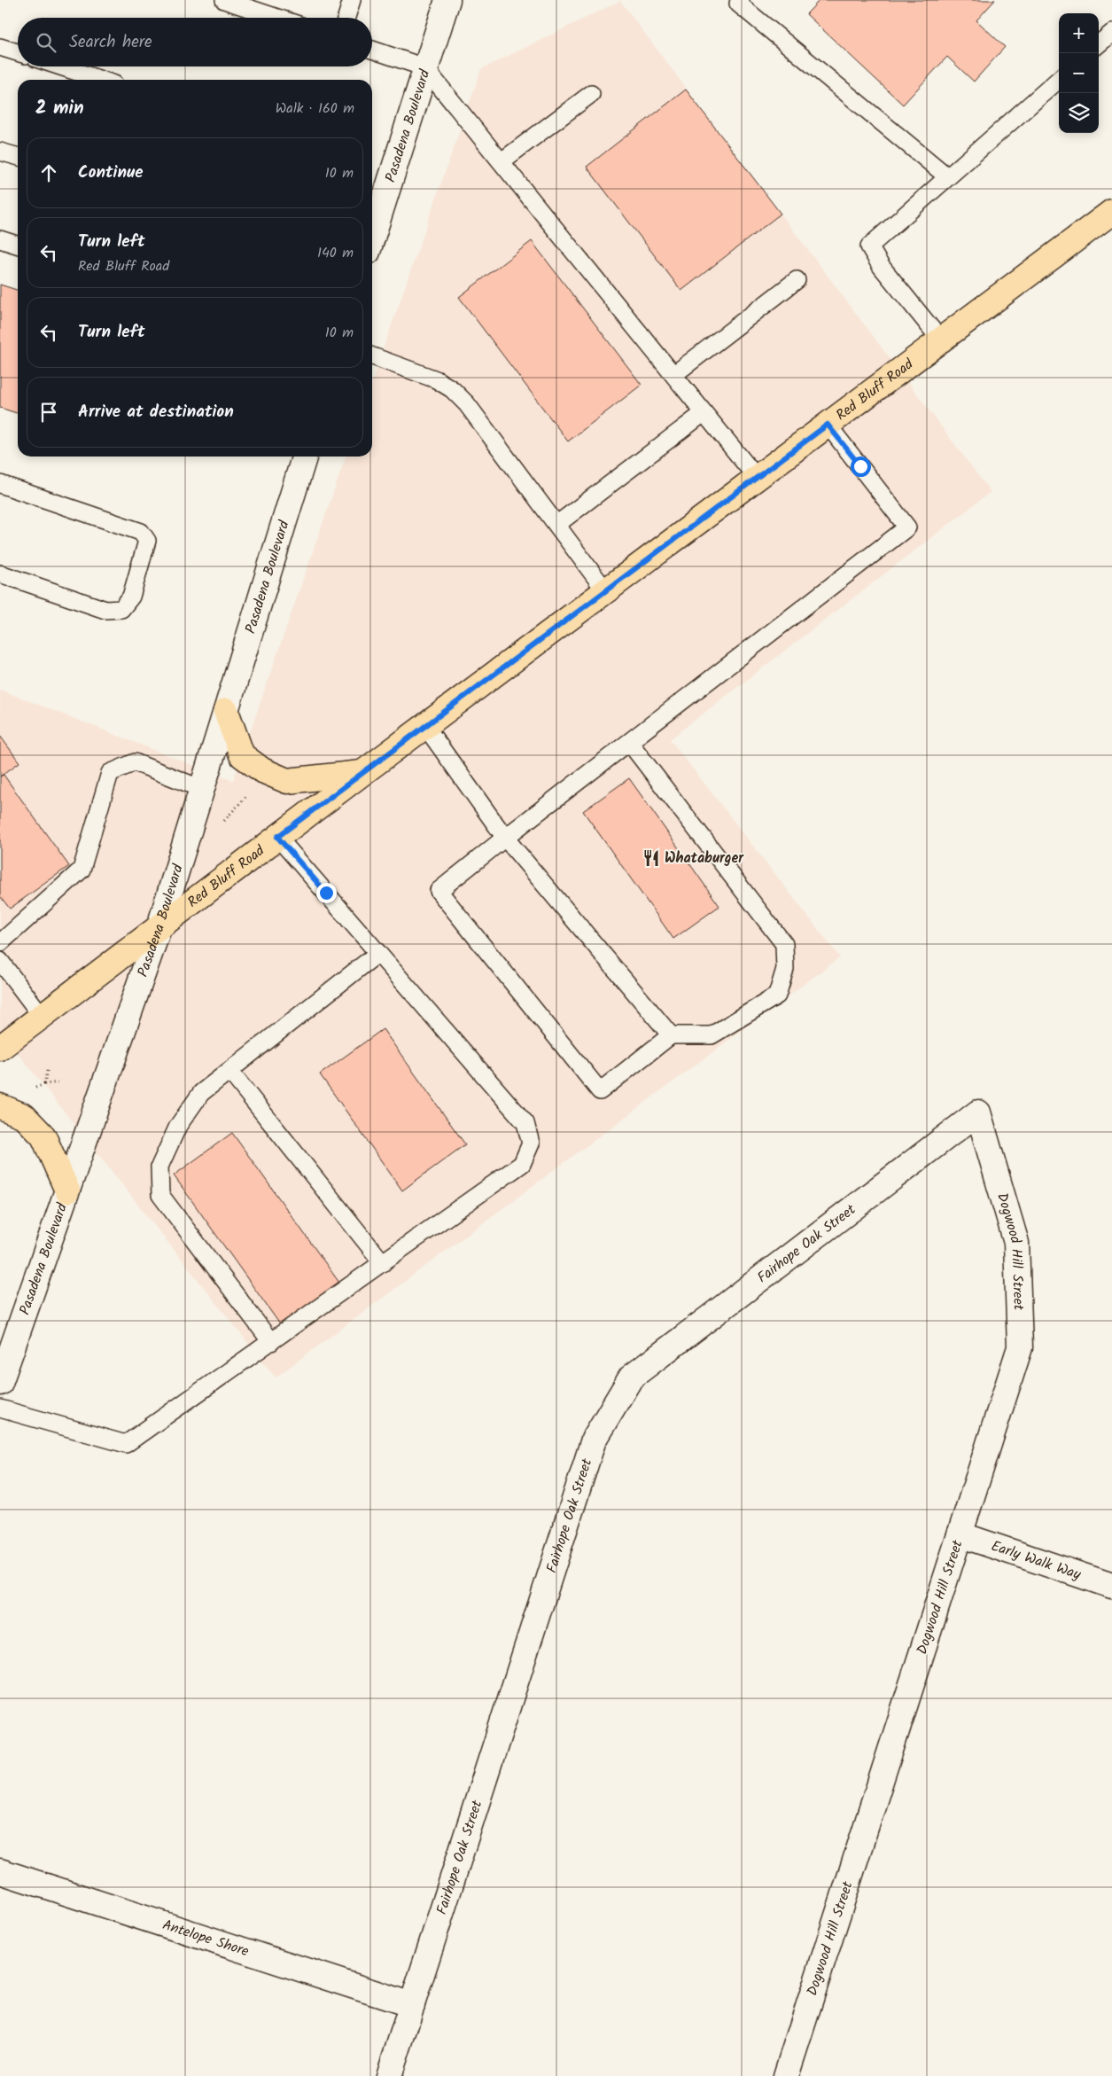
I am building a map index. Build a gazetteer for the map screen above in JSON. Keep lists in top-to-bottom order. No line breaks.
{"streets":{"main road":["Red Bluff Road"],"street":["Pasadena Boulevard","Fairhope Oak Street","Dogwood Hill Street","Early Walk Way","Antelope Shore"]},"crossings":[["Pasadena Boulevard","Red Bluff Road"],["Fairhope Oak Street","Dogwood Hill Street"],["Fairhope Oak Street","Antelope Shore"],["Dogwood Hill Street","Early Walk Way"]],"places":{"restaurant":["Whataburger"]},"page":{"map_buttons":["+","−"],"search":"Search here","heading":["2 min","Walk · 160 m"],"list":[["Continue","10 m"],["Turn left","Red Bluff Road","140 m"],["Turn left","10 m"],"Arrive at destination"]}}
